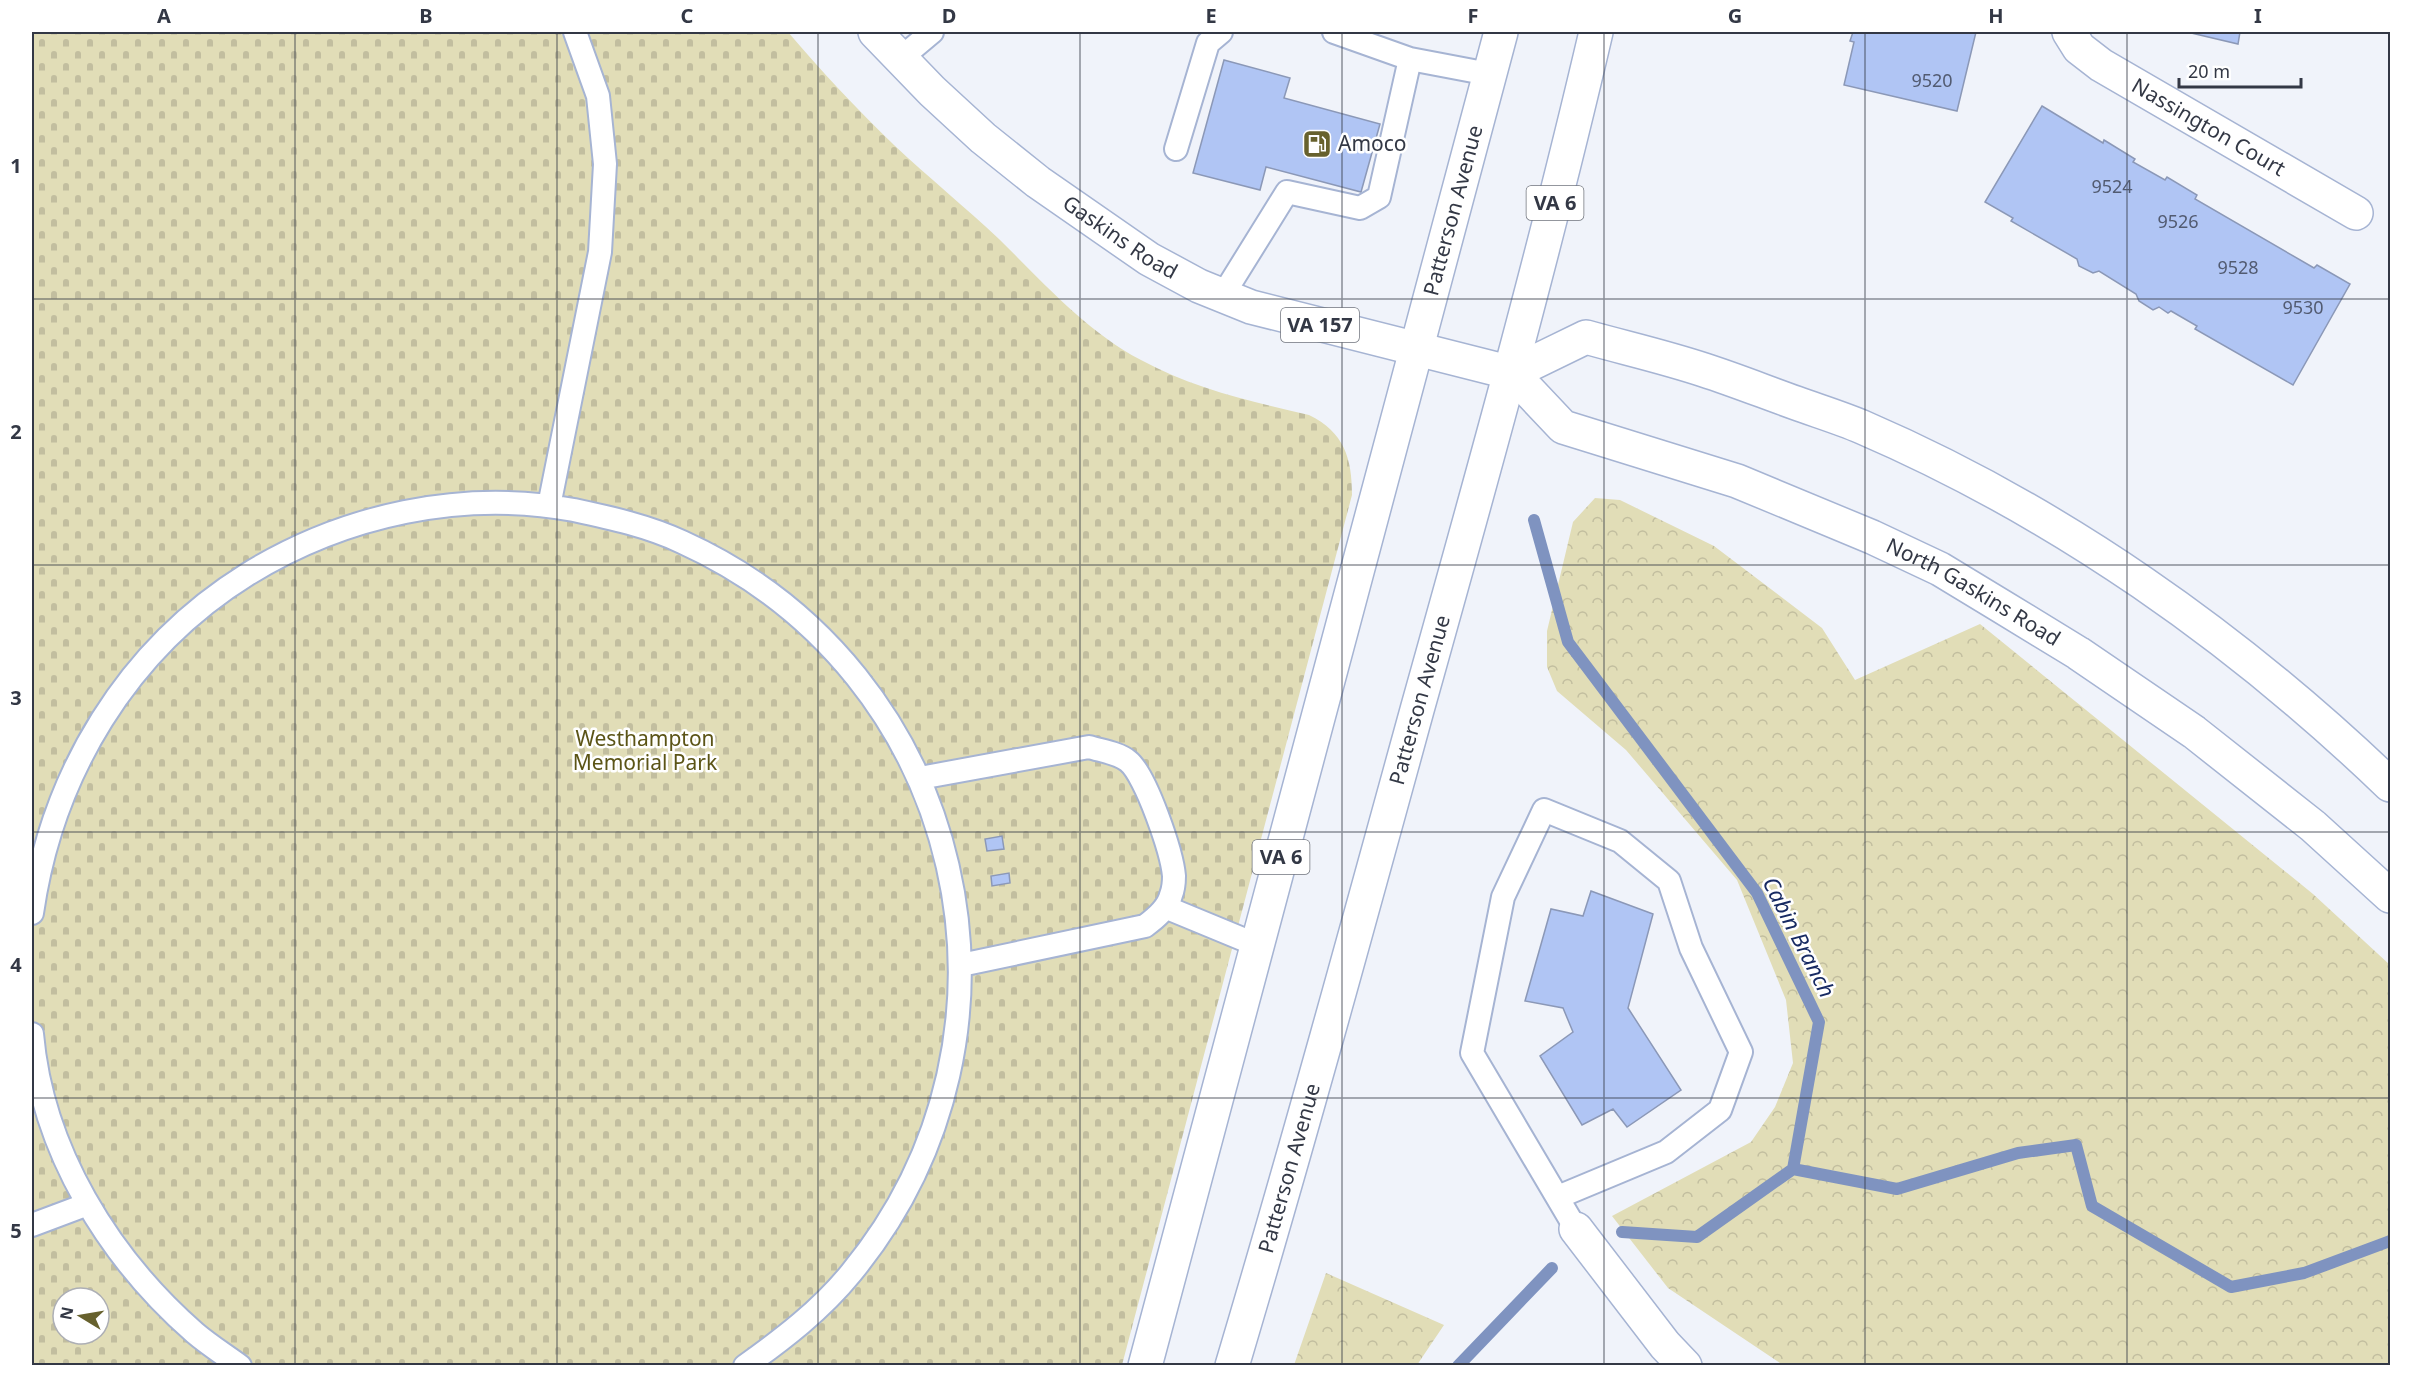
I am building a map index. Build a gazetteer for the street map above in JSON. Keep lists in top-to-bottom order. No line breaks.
{"streets":{"main road":["Nassington Court","VA 6","Patterson Avenue","Gaskins Road","VA 157","North Gaskins Road"]},"crossings":[["Patterson Avenue","Gaskins Road"],["Patterson Avenue","VA 157"],["Patterson Avenue","North Gaskins Road"],["Gaskins Road","VA 157"],["VA 157","North Gaskins Road"]],"water":["Cabin Branch"],"parks":["Westhampton Memorial Park"],"places":{"fuel station":["Amoco"]},"house_numbers":["9520","9524","9526","9528","9530"],"scale_bar":"20 m","north":"left","grid":{"columns":["A","B","C","D","E","F","G","H","I"],"rows":["1","2","3","4","5"]}}
